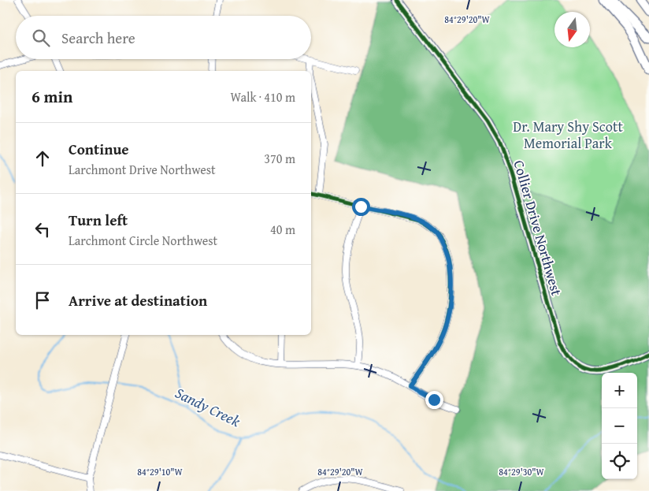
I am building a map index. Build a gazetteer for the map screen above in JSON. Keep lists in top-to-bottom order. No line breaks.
{"streets":{"main road":["Collier Drive Northwest"]},"water":["Sandy Creek"],"parks":["Dr. Mary Shy Scott Memorial Park"],"north":"bottom","page":{"search":"Search here","heading":["6 min","Walk · 410 m"],"list":[["Continue","Larchmont Drive Northwest","370 m"],["Turn left","Larchmont Circle Northwest","40 m"],"Arrive at destination"],"map_buttons":["+","−"]},"coordinates":["84°29'20\"W","84°29'10\"W","84°29'30\"W"]}
